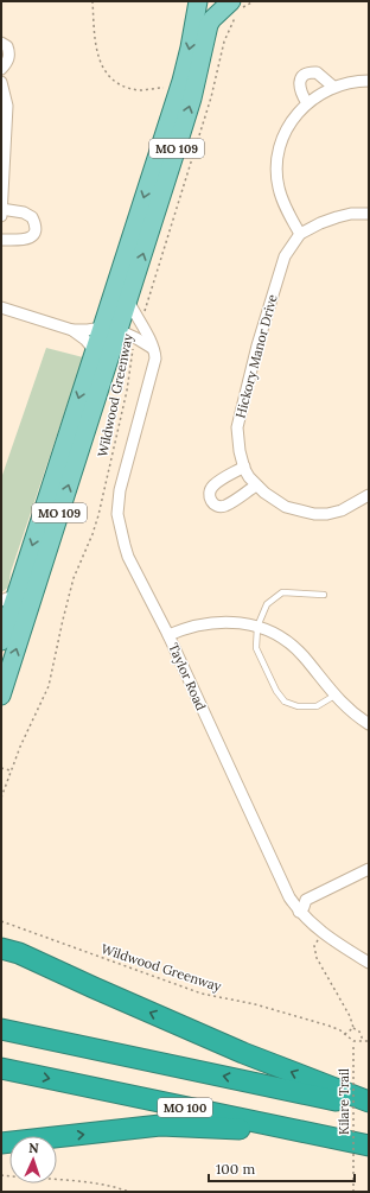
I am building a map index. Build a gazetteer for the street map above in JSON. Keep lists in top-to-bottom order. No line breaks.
{"streets":{"highway":["MO 100"],"main road":["MO 109"],"street":["Hickory Manor Drive","Taylor Road"],"path":["Wildwood Greenway","Kilare Trail"]},"crossings":[["MO 109","Wildwood Greenway"],["MO 109","Taylor Road"],["Wildwood Greenway","Taylor Road"],["Wildwood Greenway","Kilare Trail"]],"scale_bar":"100 m","north":"top"}
